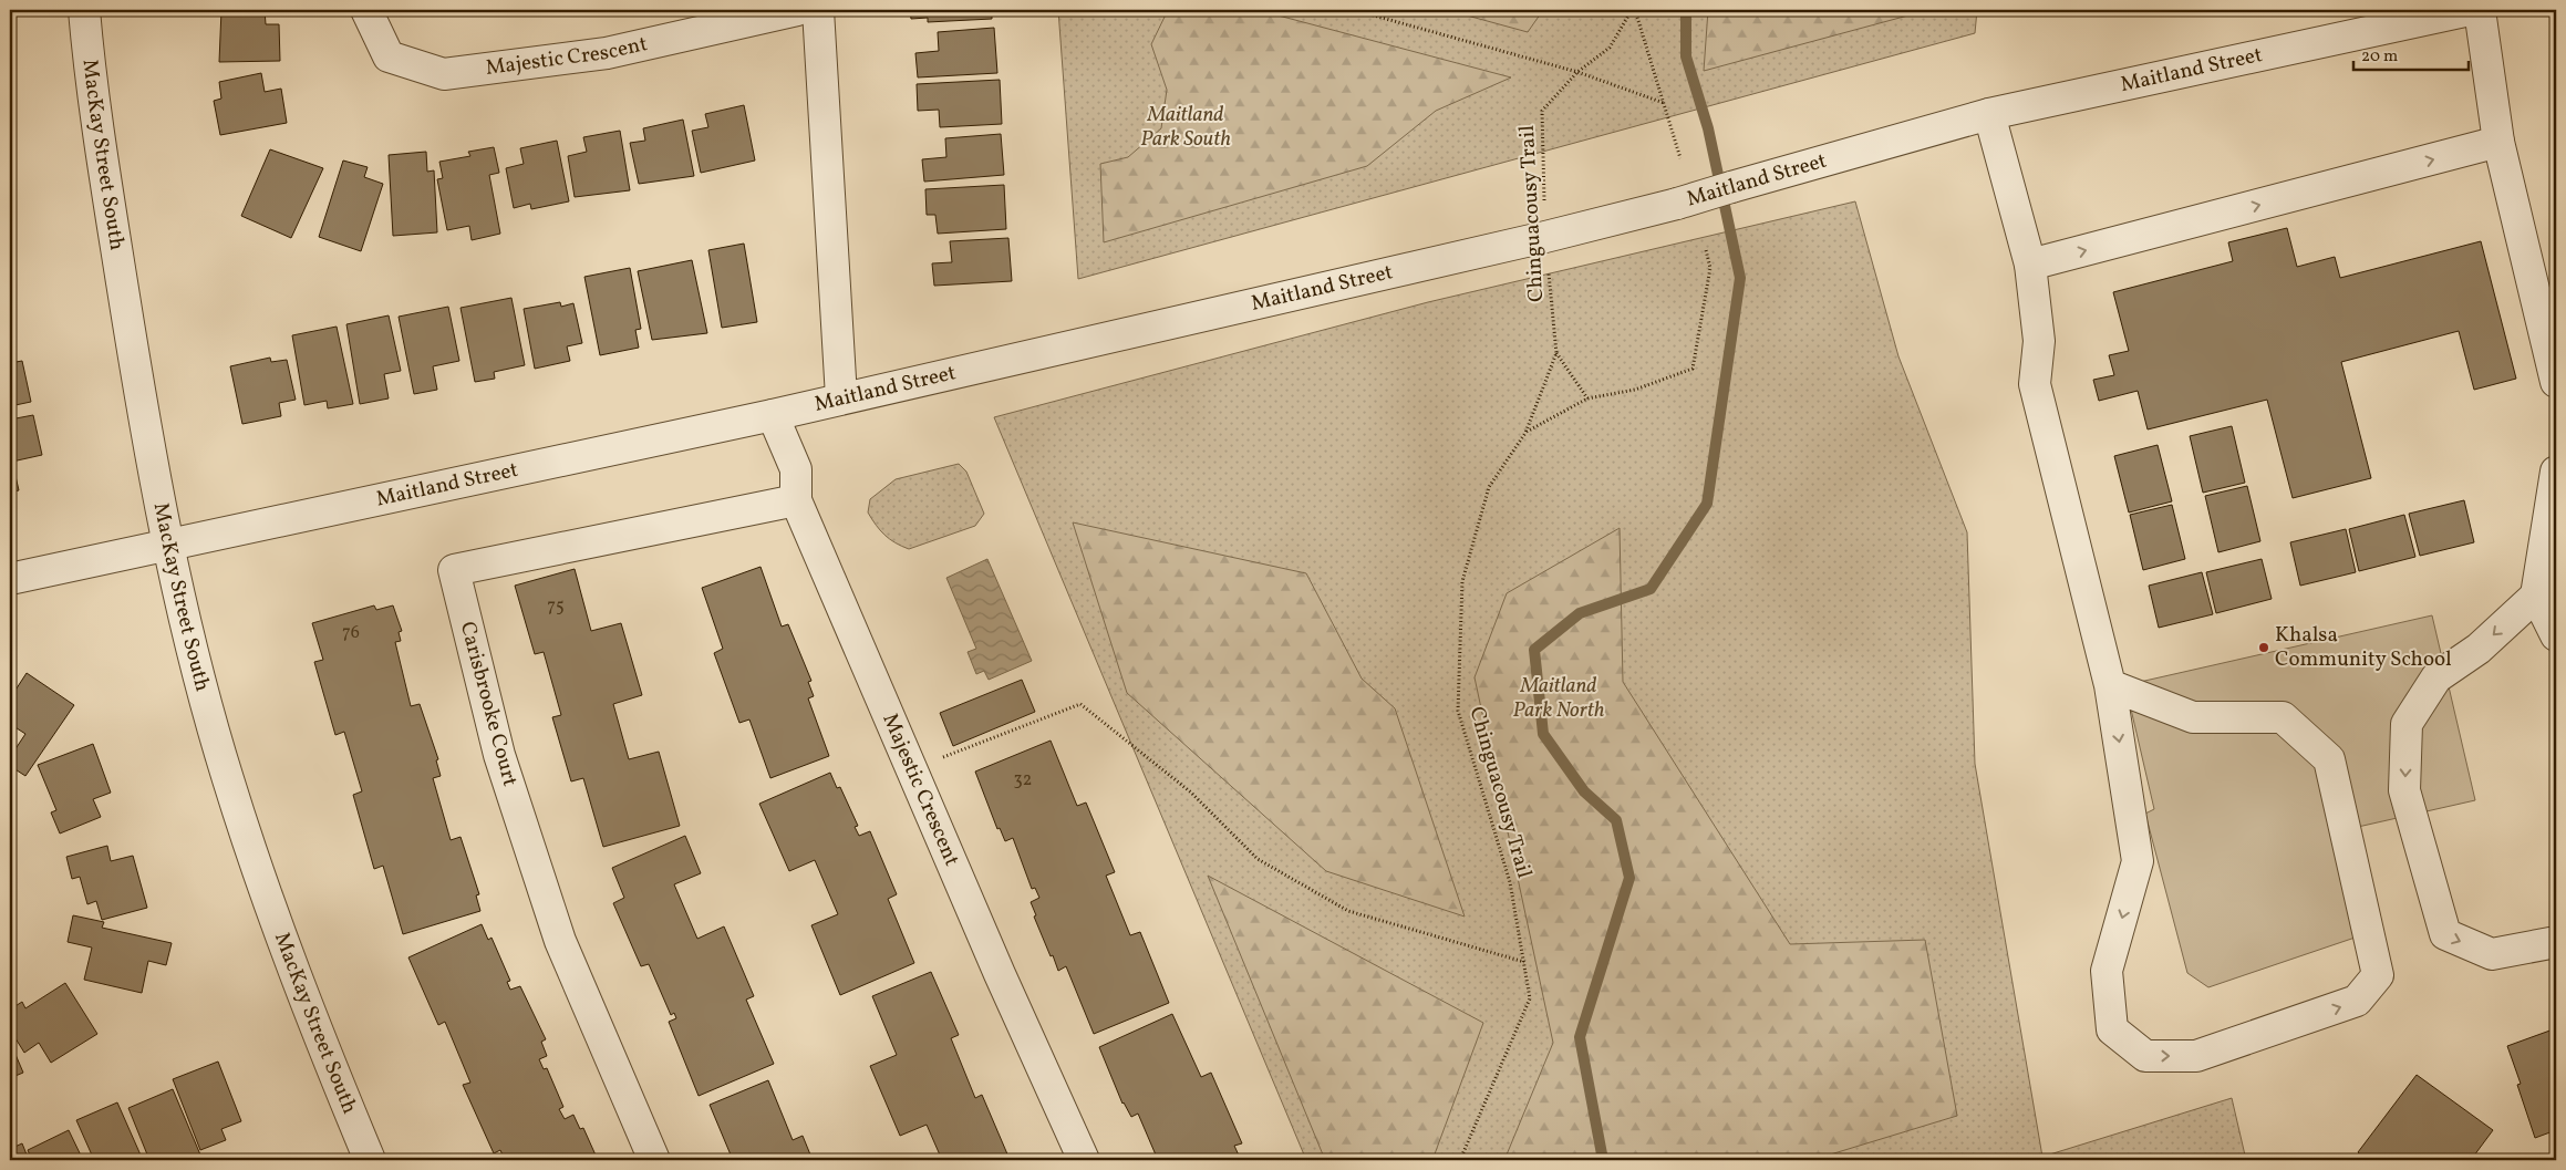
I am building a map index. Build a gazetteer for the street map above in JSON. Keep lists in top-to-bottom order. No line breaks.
{"streets":{"street":["Majestic Crescent","Maitland Street","MacKay Street South","Carisbrooke Court"],"path":["Chinguacousy Trail"]},"crossings":[["Majestic Crescent","Maitland Street"],["Majestic Crescent","Carisbrooke Court"],["Maitland Street","MacKay Street South"],["Maitland Street","Chinguacousy Trail"]],"parks":["Maitland Park South","Maitland Park North"],"places":["Khalsa Community School"],"house_numbers":["75","76","32"],"scale_bar":"20 m"}
